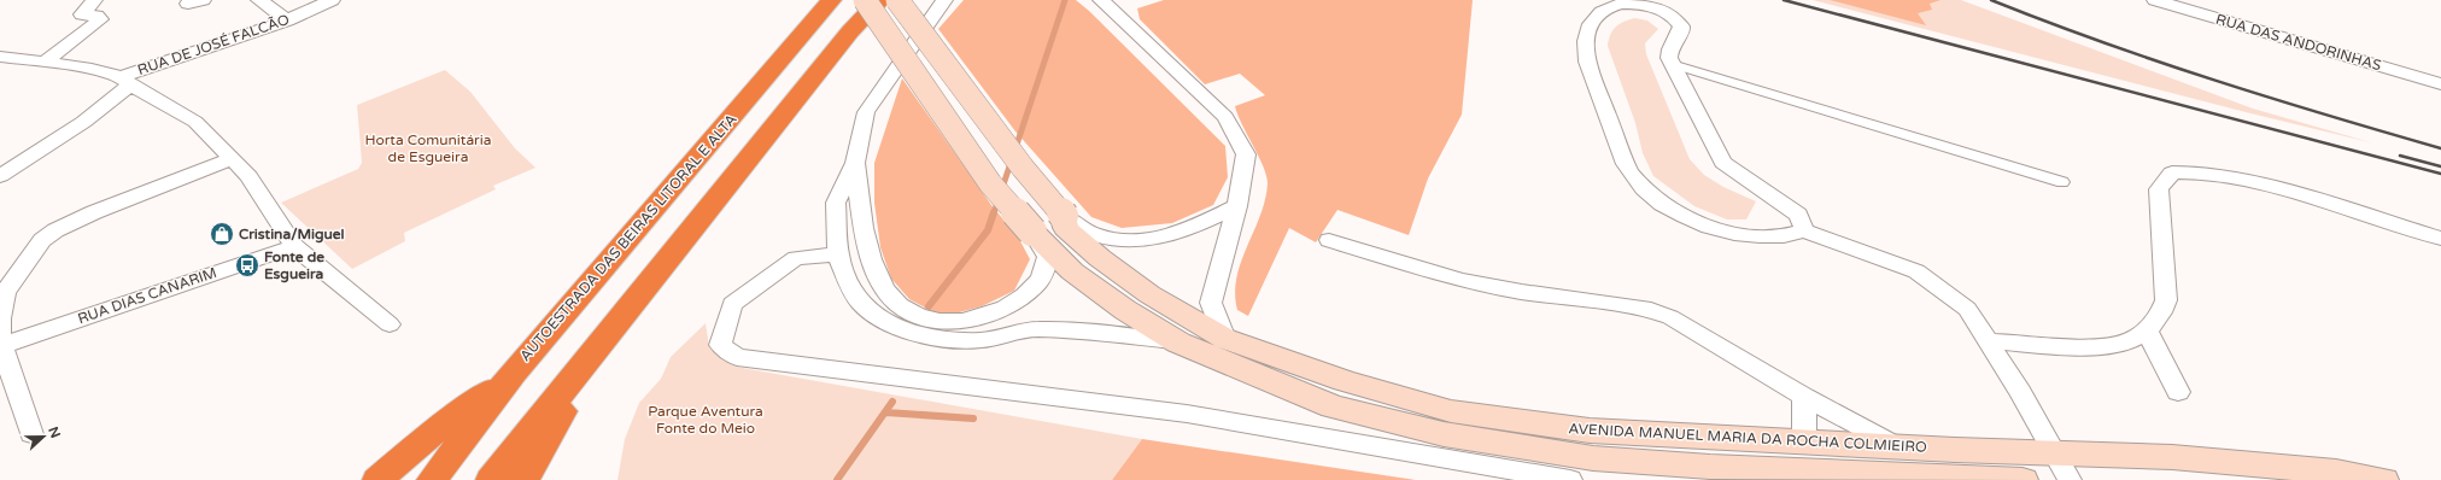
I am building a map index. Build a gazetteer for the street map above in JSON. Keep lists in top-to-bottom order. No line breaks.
{"streets":{"highway":["AUTOESTRADA DAS BEIRAS LITORAL E ALTA"],"main road":["AVENIDA MANUEL MARIA DA ROCHA COLMIEIRO"],"street":["RUA DAS ANDORINHAS","RUA DE JOSÉ FALCÃO","RUA DIAS CANARIM"]},"parks":["Horta Comunitária de Esgueira","Parque Aventura Fonte do Meio"],"places":{"shop":["Cristina/Miguel"],"bus stop":["Fonte de Esgueira"]},"north":"right"}
